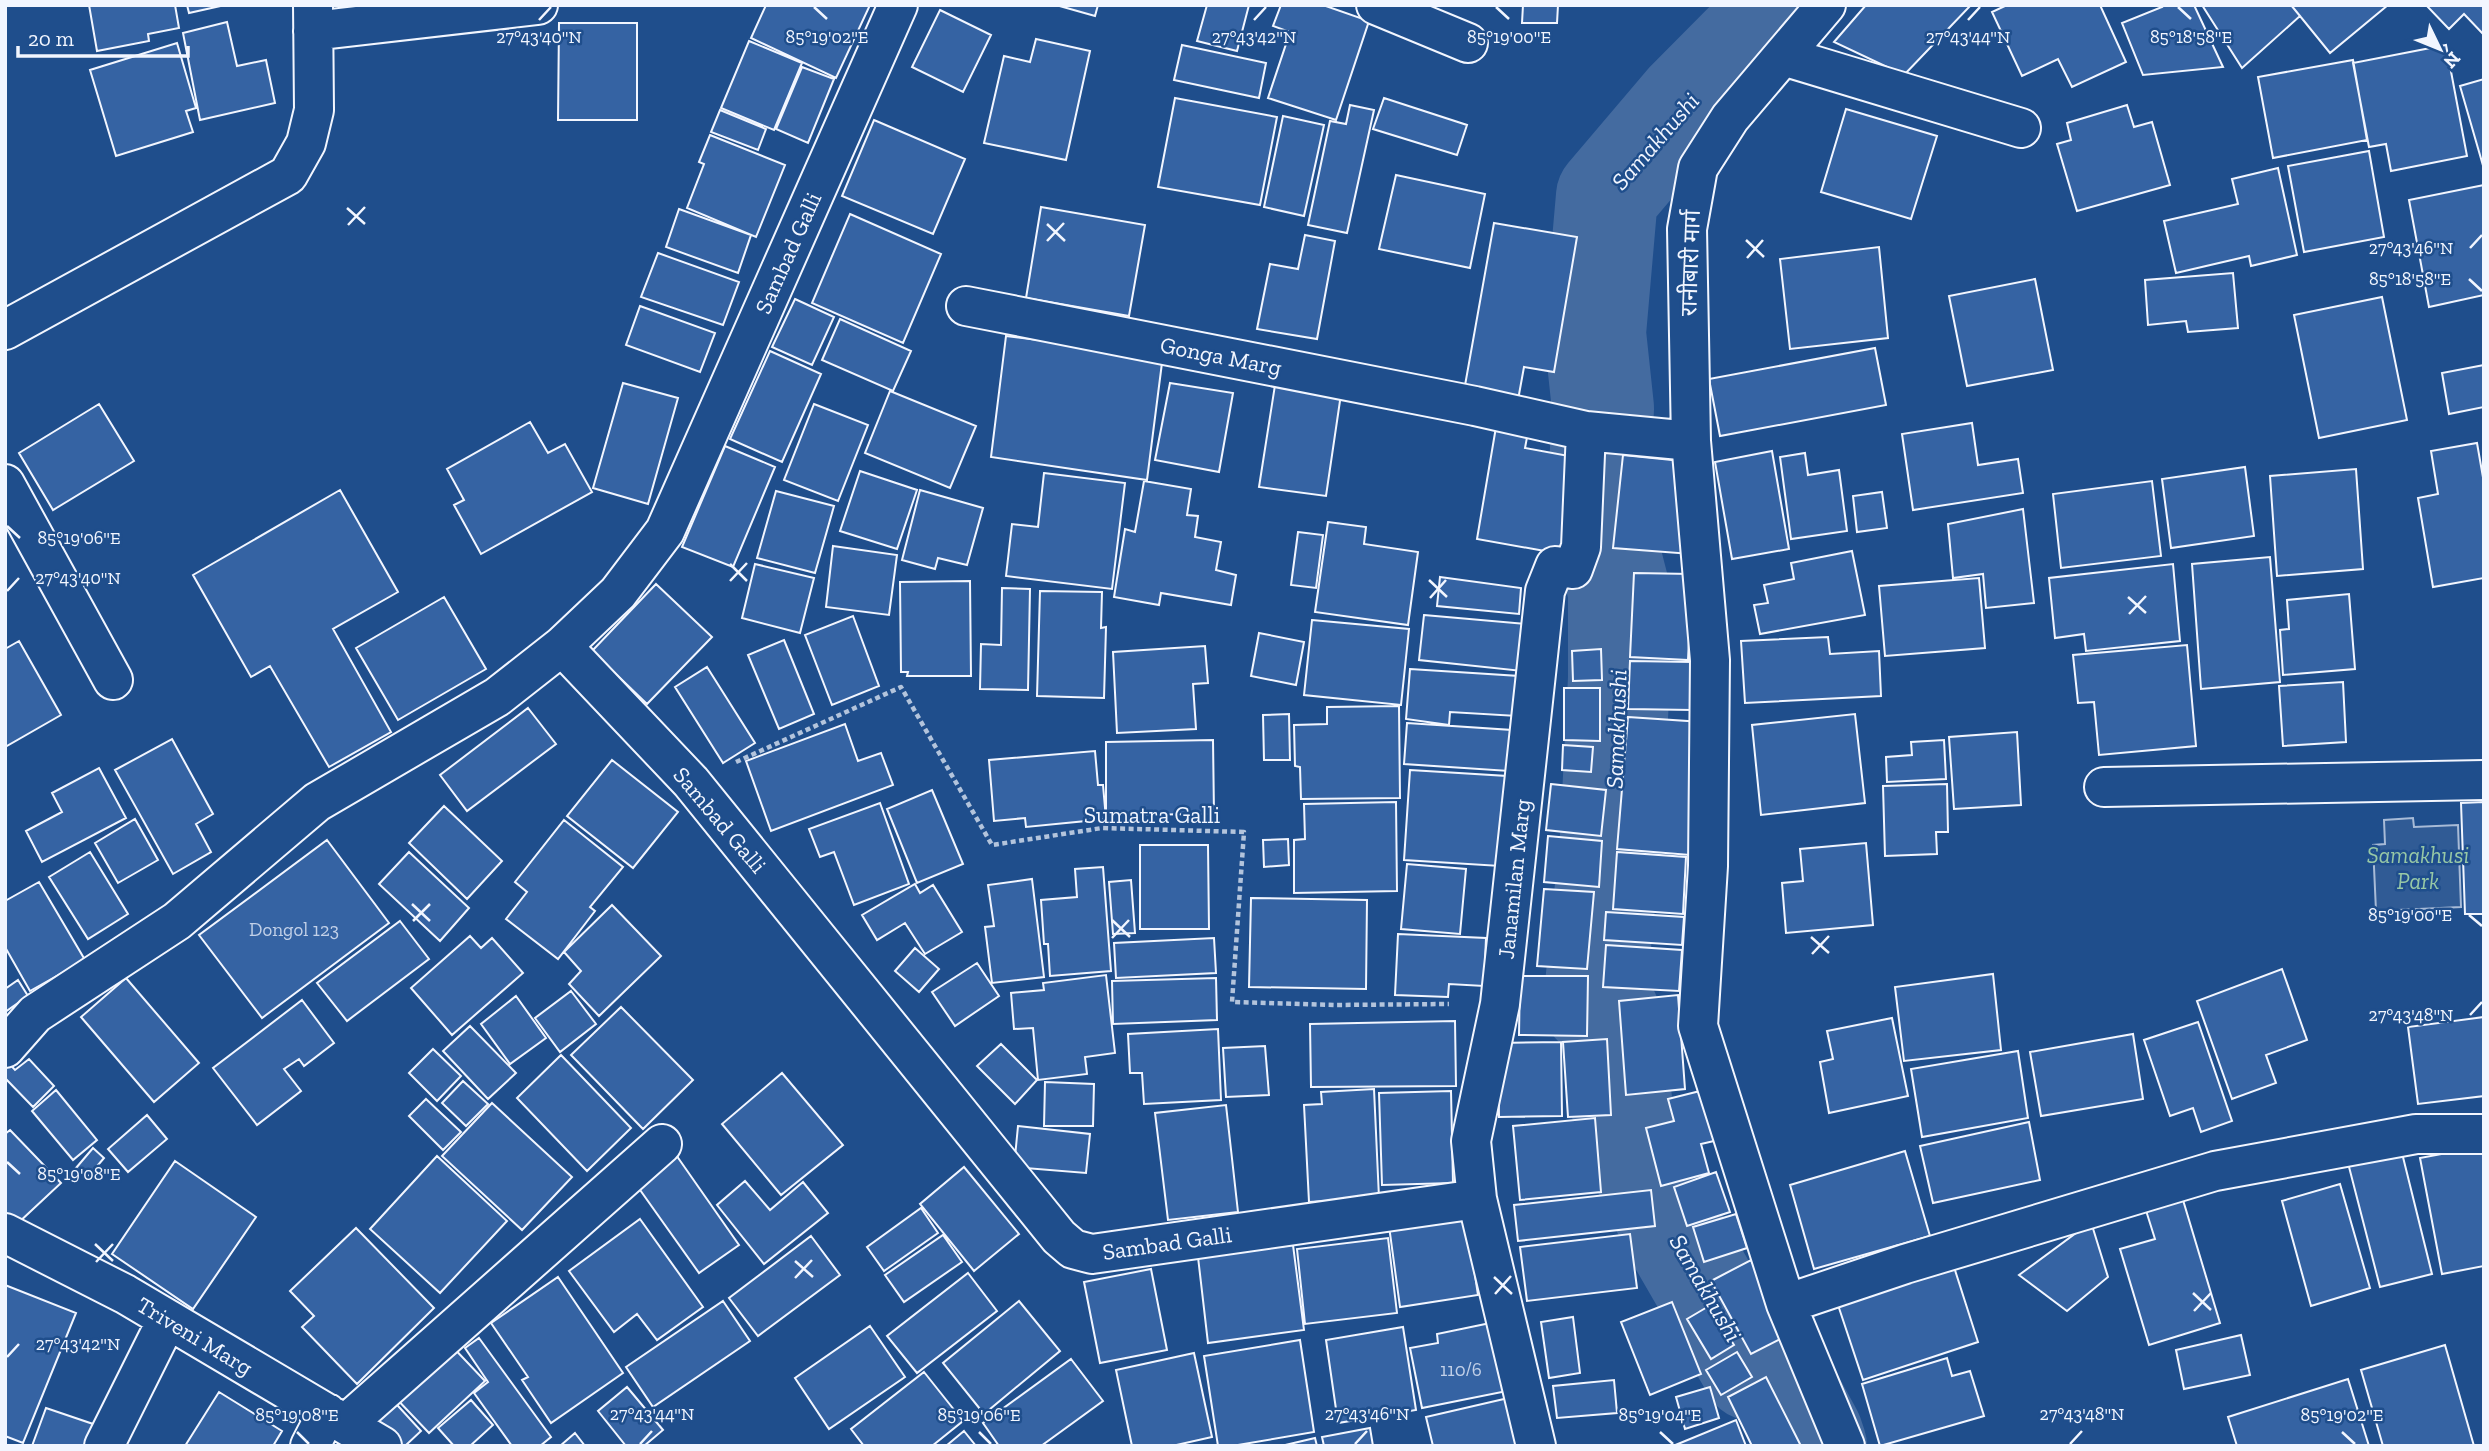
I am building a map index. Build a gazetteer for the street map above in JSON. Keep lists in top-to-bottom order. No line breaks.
{"streets":{"street":["Sambad Galli","रानीबारी मार्ग","Gonga Marg","Janamilan Marg","Triveni Marg"],"path":["Sumatra Galli"]},"crossings":[["Sambad Galli","Sumatra Galli"],["Sambad Galli","Janamilan Marg"],["Gonga Marg","Janamilan Marg"],["Sumatra Galli","Janamilan Marg"]],"water":["Samakhushi"],"parks":["Samakhusi Park"],"house_numbers":["Dongol 123","110/6"],"scale_bar":"20 m","north":"bottom right","coordinates":["85°19'02\"E","85°19'00\"E","85°18'58\"E","27°43'40\"N","27°43'42\"N","27°43'44\"N","27°43'46\"N","85°19'06\"E","27°43'48\"N","85°19'08\"E","85°19'04\"E"]}
